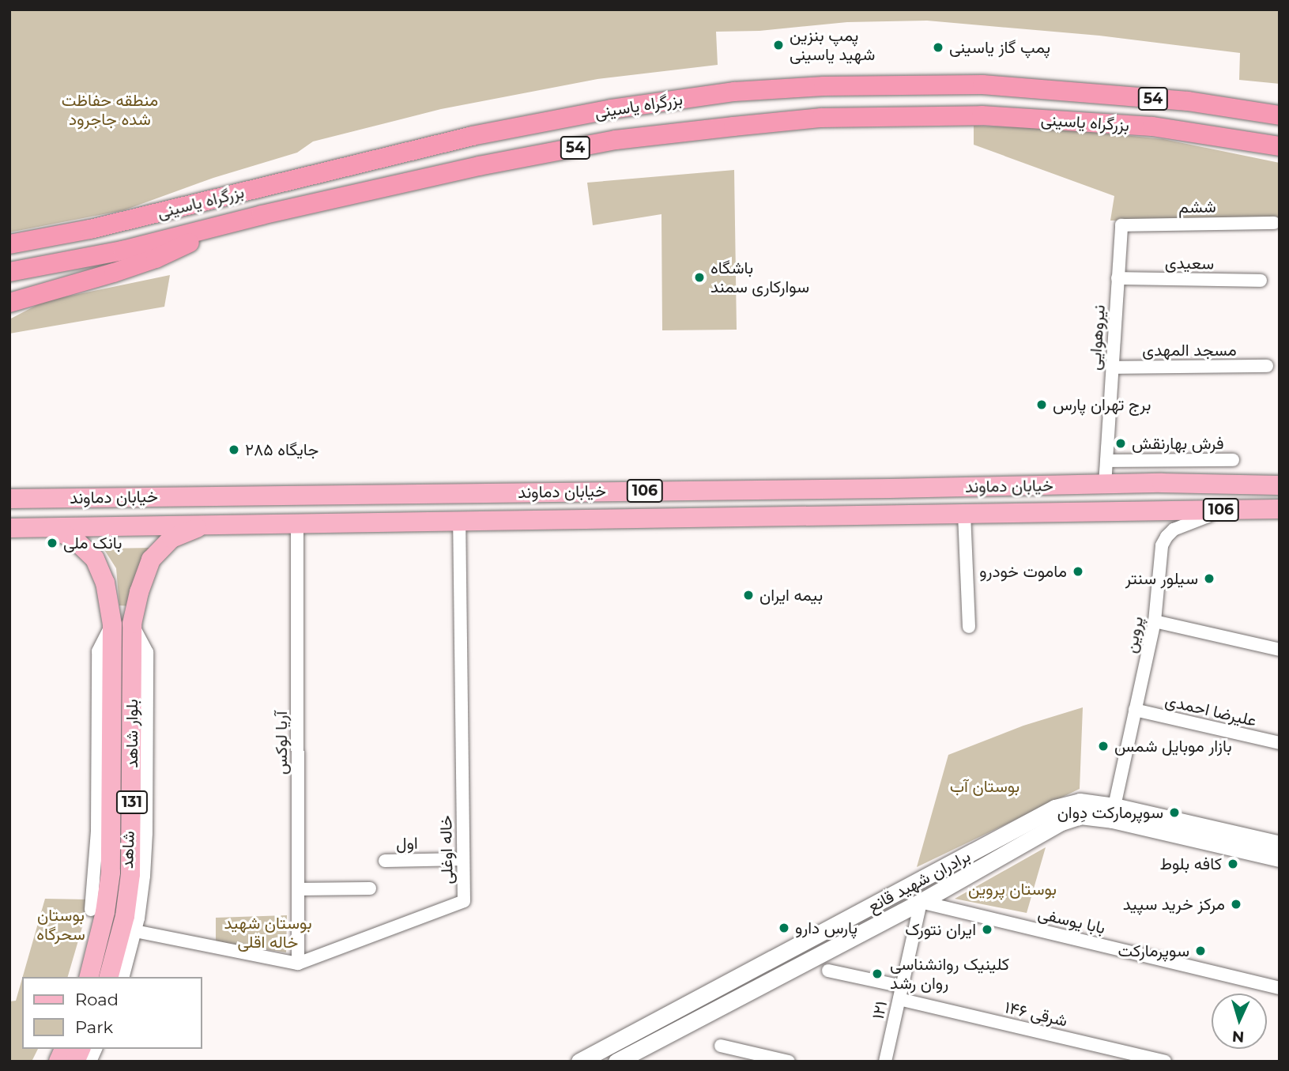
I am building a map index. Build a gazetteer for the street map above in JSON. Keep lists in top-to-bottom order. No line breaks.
{"streets":{"highway":["54","بزرگراه یاسینی"],"main road":["خیابان دماوند","106","بلوار شاهد","131","برادران شهید قانع"],"street":["ششم","سعیدی","نیروهوایی","مسجد المهدی","پروین","علیرضا احمدی","آریا لوکس","اول","شاهد","خاله اوغلی","بابا یوسفی","۱۲۱","۱۴۶ شرقی"]},"crossings":[["ششم","نیروهوایی"],["سعیدی","نیروهوایی"],["نیروهوایی","مسجد المهدی"],["نیروهوایی","خیابان دماوند"],["خیابان دماوند","پروین"],["خیابان دماوند","بلوار شاهد"],["خیابان دماوند","آریا لوکس"],["خیابان دماوند","خاله اوغلی"],["پروین","علیرضا احمدی"],["پروین","برادران شهید قانع"],["بلوار شاهد","شاهد"],["آریا لوکس","خاله اوغلی"],["اول","خاله اوغلی"],["برادران شهید قانع","بابا یوسفی"],["برادران شهید قانع","۱۲۱"],["بابا یوسفی","۱۲۱"],["۱۲۱","۱۴۶ شرقی"]],"parks":["منطقه حفاظت شده جاجرود","بوستان آب","بوستان پروین","بوستان سحرگاه","بوستان شهید خاله اقلی"],"places":["پمپ بنزین شهید یاسینی","پمپ گاز یاسینی","باشگاه سوارکاری سمند","برج تهران پارس","فرش بهارنقش","جایگاه ۲۸۵","بانک ملی","ماموت خودرو","سیلور سنتر","بیمه ایران","بازار موبایل شمس","سوپرمارکت دِوان","کافه بلوط","مرکز خرید سپید","پارس دارو","ایران نتورک","سوپرمارکت","کلینیک روانشناسی روان رشد"],"legend":["Road","Park"],"north":"bottom"}
